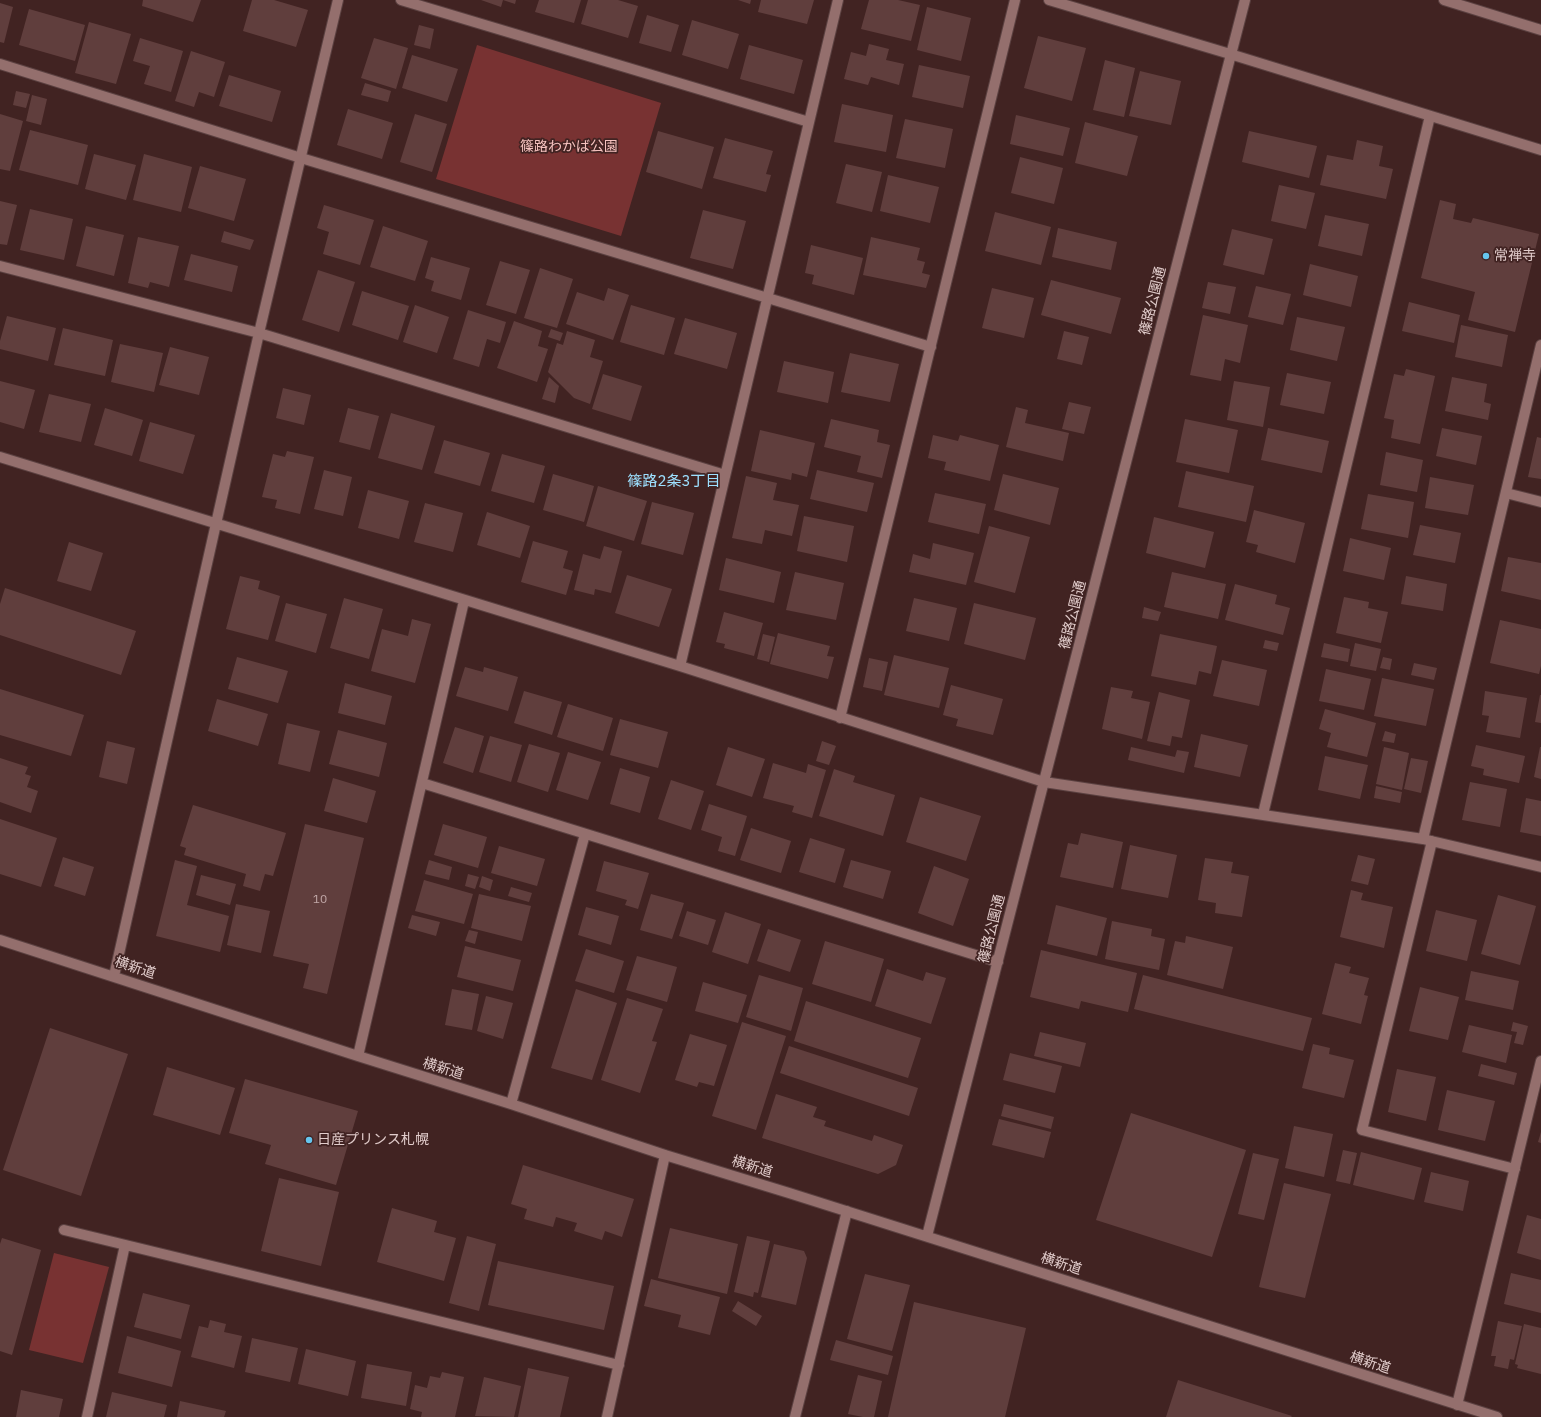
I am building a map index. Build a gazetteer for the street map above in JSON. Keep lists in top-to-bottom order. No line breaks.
{"streets":{"street":["篠路公園通","横新道"]},"crossings":[["篠路公園通","横新道"]],"districts":["篠路2条3丁目"],"parks":["篠路わかば公園"],"places":["常禅寺","日産プリンス札幌"],"house_numbers":["10"]}
